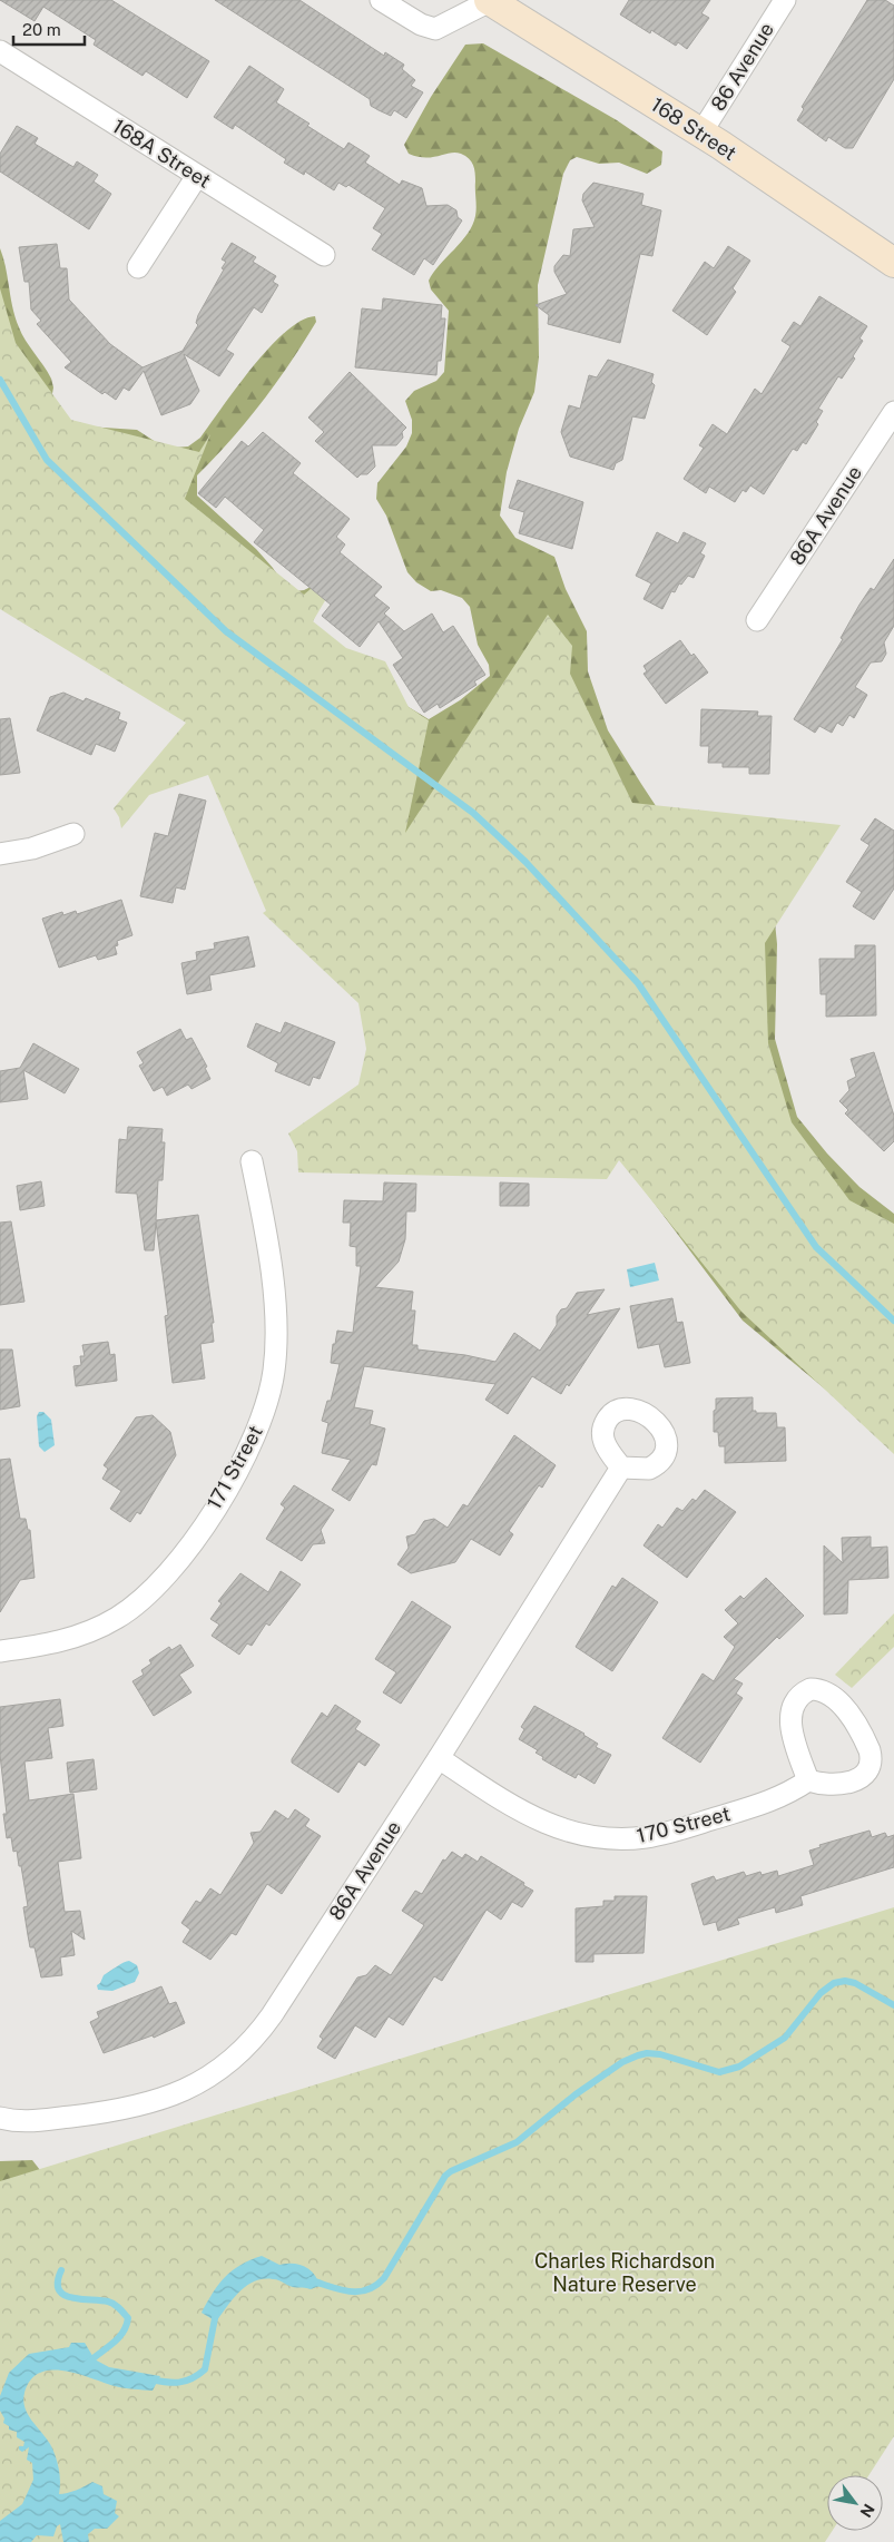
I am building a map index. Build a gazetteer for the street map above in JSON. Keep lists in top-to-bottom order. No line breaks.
{"streets":{"main road":["168 Street"],"street":["86 Avenue","168A Street","86A Avenue","171 Street","170 Street"]},"crossings":[["86 Avenue","168 Street"],["86A Avenue","170 Street"]],"parks":["Charles Richardson Nature Reserve"],"scale_bar":"20 m","north":"bottom right"}
